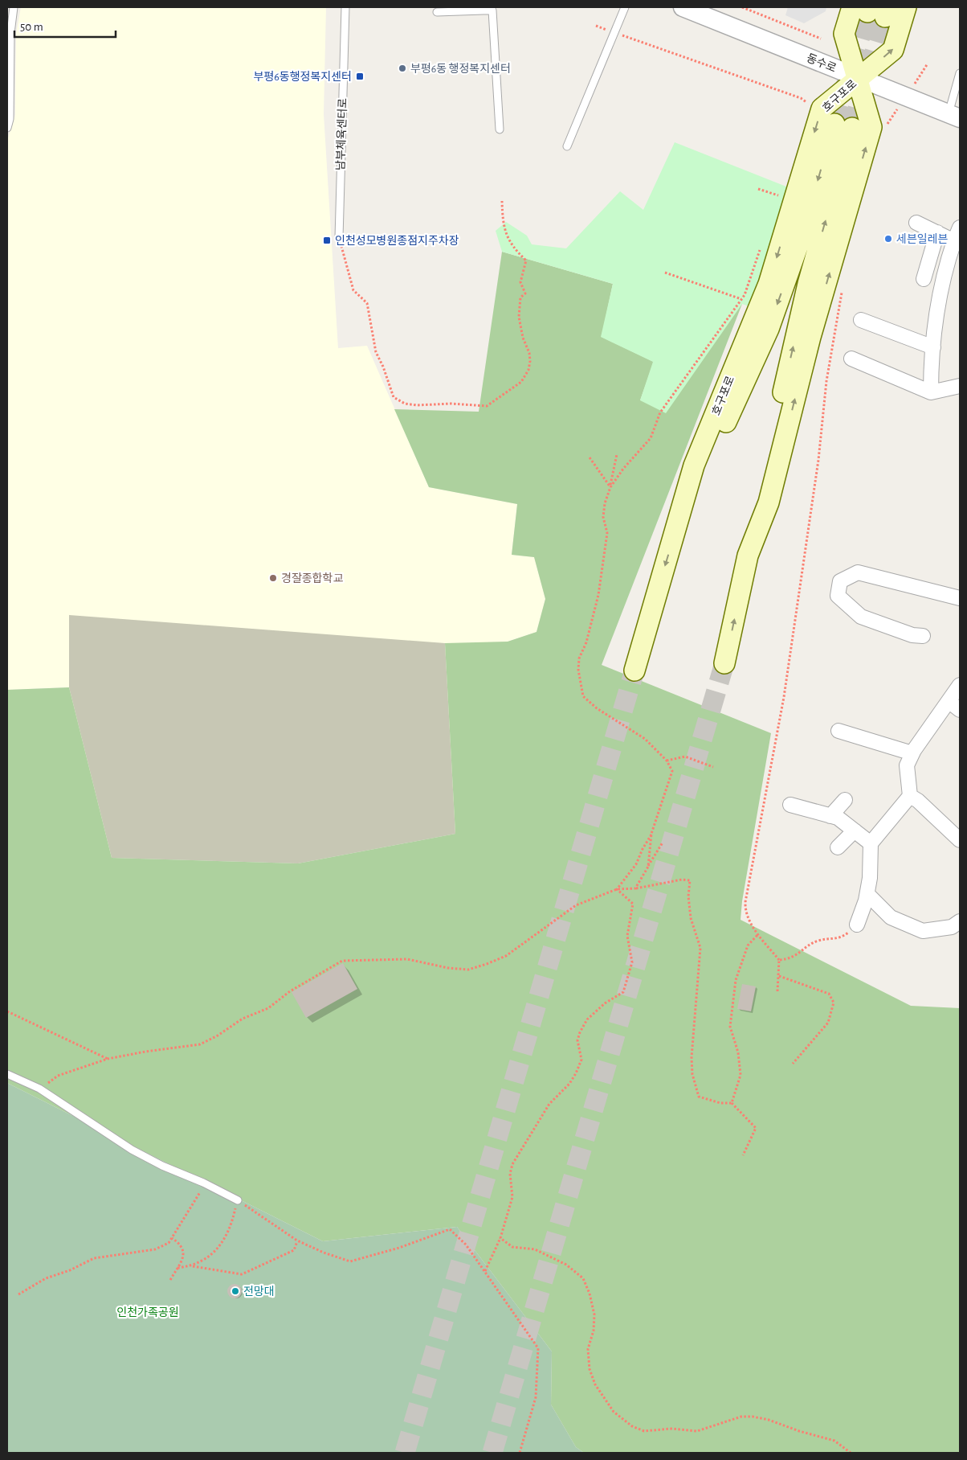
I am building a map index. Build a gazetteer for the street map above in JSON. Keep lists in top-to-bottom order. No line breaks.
{"streets":{"main road":["호구포로"],"street":["동수로"],"lane":["남부체육센터로"]},"crossings":[["동수로","호구포로"]],"parks":["인천가족공원"],"places":{"other":["부평6동 행정복지센터","세븐일레븐","경잘종합학교","전망대"],"transit":["부평6동행정복지센터","인천성모병원종점지주차장"]},"scale_bar":"50 m"}
